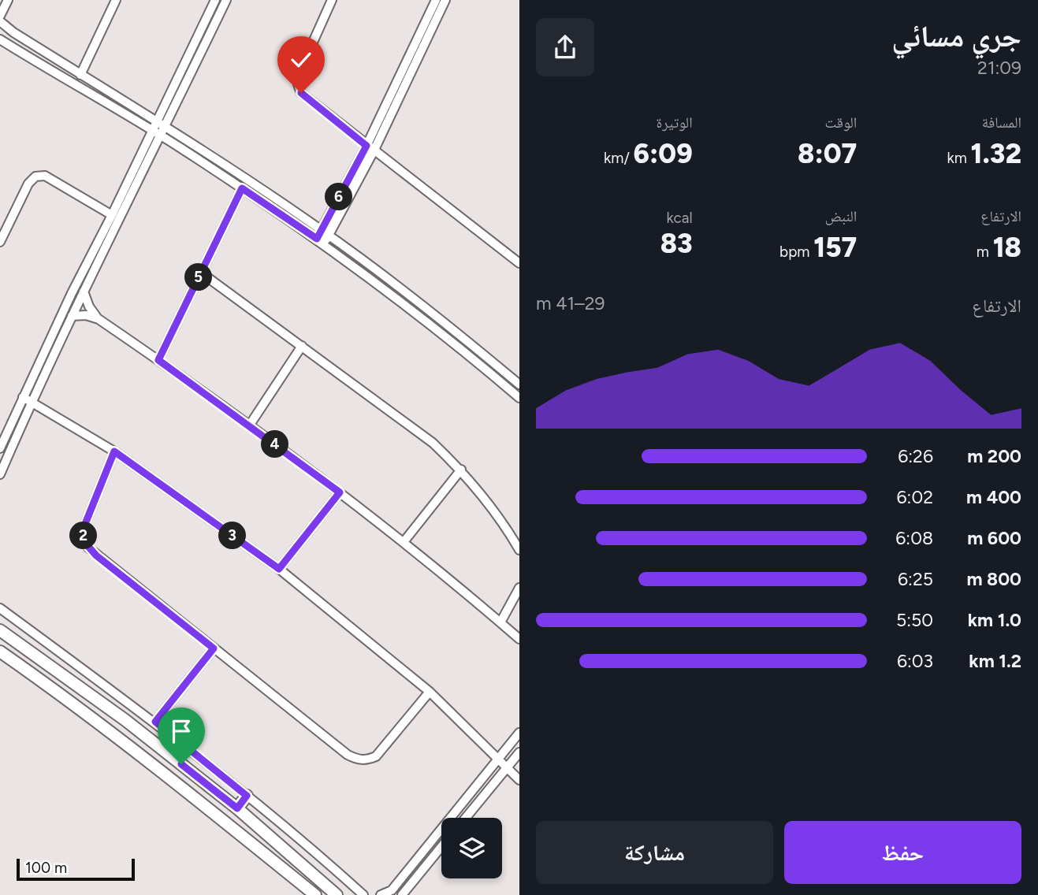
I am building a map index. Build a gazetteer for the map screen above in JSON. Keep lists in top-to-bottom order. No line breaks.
{"scale_bar":"100 m","page":{"heading":["جري مسائي","21:09"],"stats":[["المسافة","1.32 km"],["الوقت","8:07"],["الوتيرة","6:09 /km"],["الارتفاع","18 m"],["النبض","157 bpm"],["kcal","83"]],"pins":["6","5","4","2","3"],"chart":["الارتفاع","29–41 m"],"list":[{"name":"200 m","note":"6:26"},{"name":"400 m","note":"6:02"},{"name":"600 m","note":"6:08"},{"name":"800 m","note":"6:25"},{"name":"1.0 km","note":"5:50"},{"name":"1.2 km","note":"6:03"}],"buttons":["حفظ","مشاركة"],"scale":"100 m"}}
